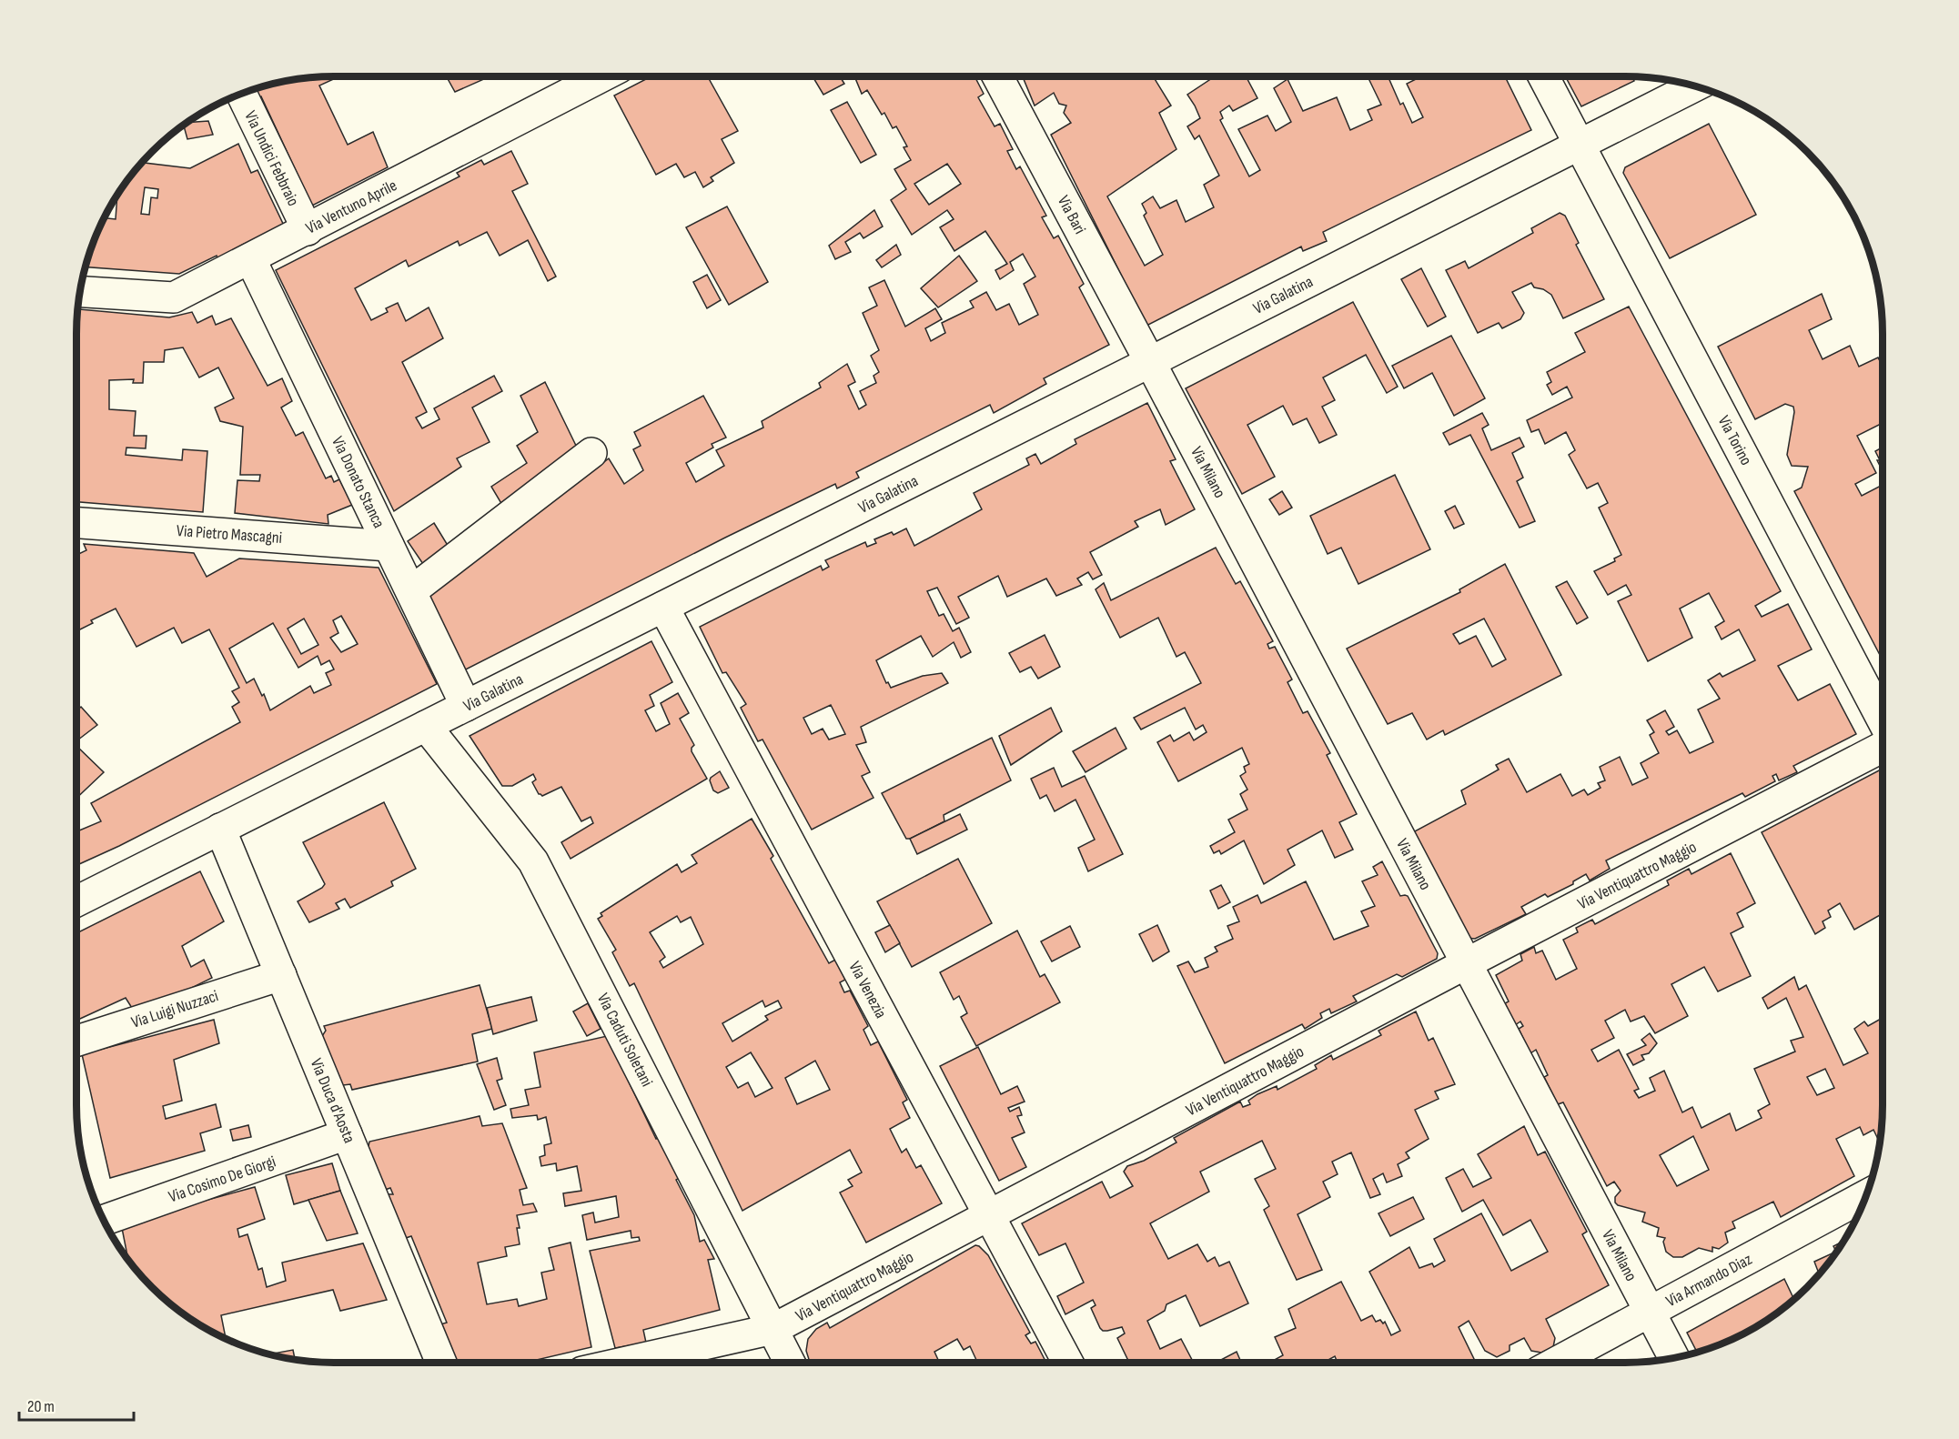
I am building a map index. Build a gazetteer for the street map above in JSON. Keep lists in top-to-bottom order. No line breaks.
{"streets":{"street":["Via Undici Febbraio","Via Ventuno Aprile","Via Bari","Via Galatina","Via Torino","Via Milano","Via Donato Stanca","Via Pietro Mascagni","Via Ventiquattro Maggio","Via Venezia","Via Luigi Nuzzaci","Via Caduti Soletani","Via Duca d'Aosta","Via Cosimo De Giorgi","Via Armando Diaz"]},"crossings":[["Via Undici Febbraio","Via Ventuno Aprile"],["Via Ventuno Aprile","Via Donato Stanca"],["Via Bari","Via Galatina"],["Via Bari","Via Milano"],["Via Galatina","Via Torino"],["Via Galatina","Via Milano"],["Via Galatina","Via Donato Stanca"],["Via Galatina","Via Venezia"],["Via Galatina","Via Caduti Soletani"],["Via Galatina","Via Duca d'Aosta"],["Via Milano","Via Ventiquattro Maggio"],["Via Milano","Via Armando Diaz"],["Via Donato Stanca","Via Pietro Mascagni"],["Via Ventiquattro Maggio","Via Venezia"],["Via Ventiquattro Maggio","Via Caduti Soletani"],["Via Luigi Nuzzaci","Via Duca d'Aosta"],["Via Duca d'Aosta","Via Cosimo De Giorgi"]],"scale_bar":"20 m"}
